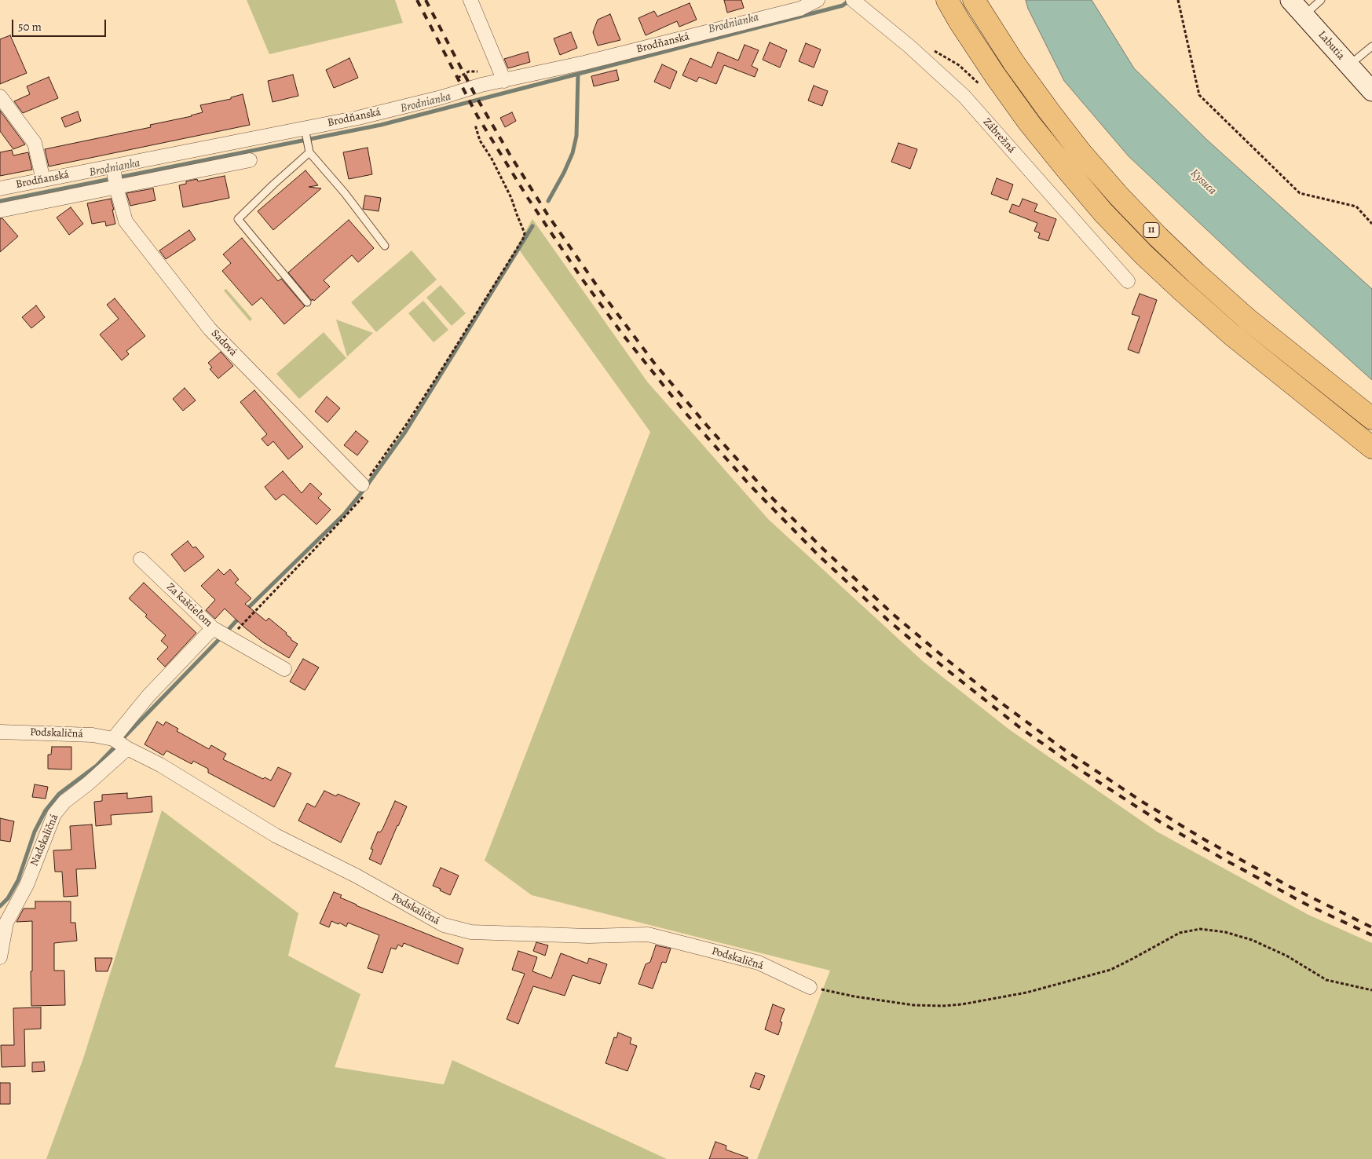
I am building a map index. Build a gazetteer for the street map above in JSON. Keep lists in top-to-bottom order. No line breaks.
{"streets":{"main road":["11"],"street":["Brodňanská","Labutia","Zábrežná","Sadová","Za kaštieľom","Podskaličná","Nadskaličná"]},"crossings":[["Brodňanská","Sadová"],["Za kaštieľom","Nadskaličná"],["Podskaličná","Nadskaličná"]],"water":["Brodnianka","Kysuca"],"scale_bar":"50 m"}
